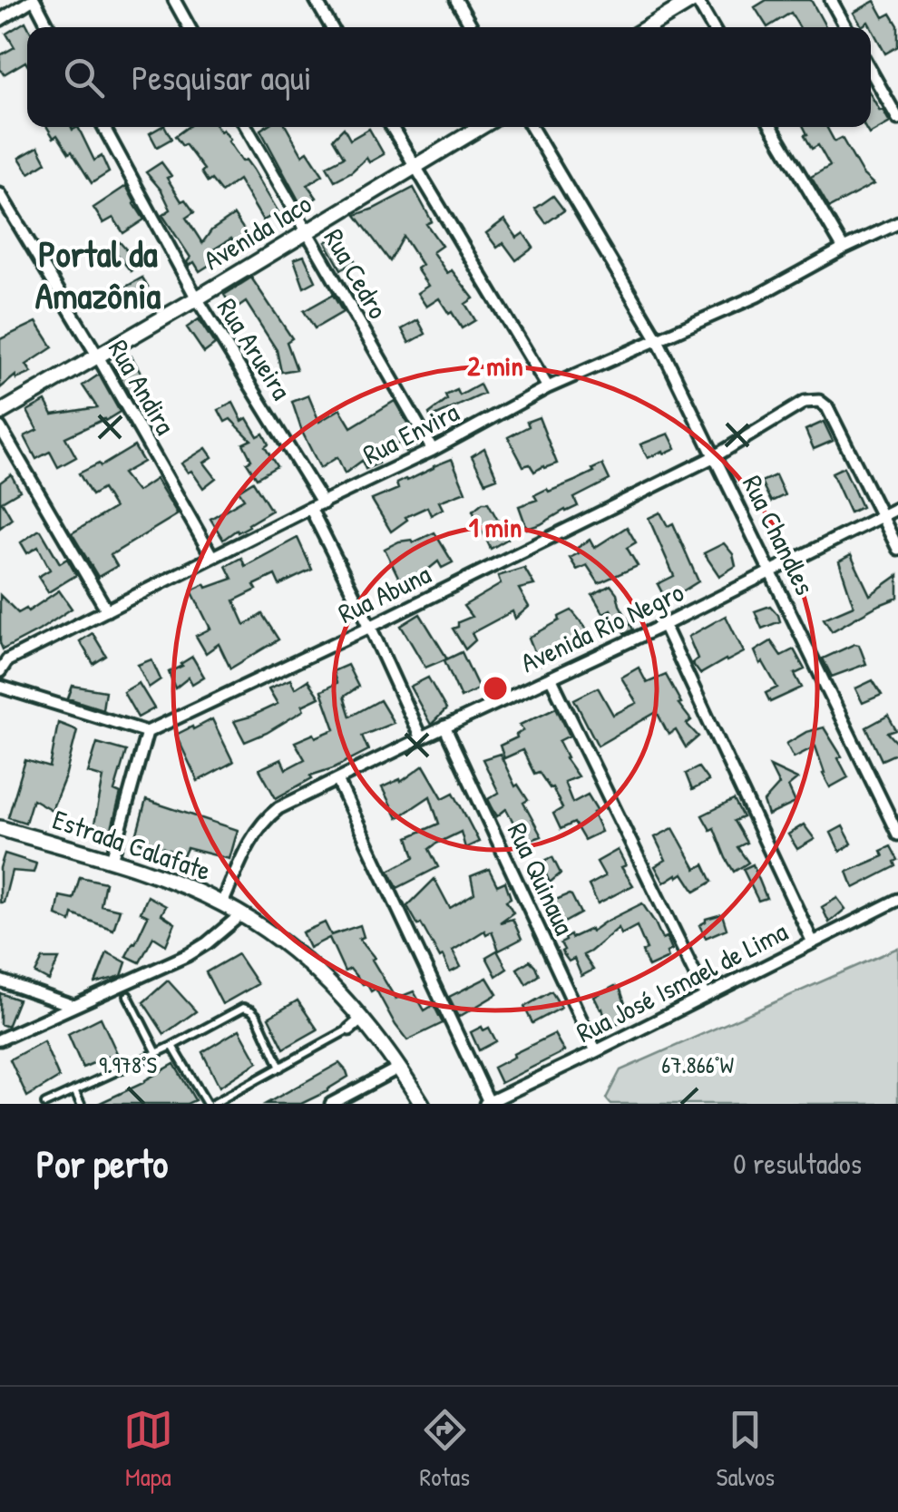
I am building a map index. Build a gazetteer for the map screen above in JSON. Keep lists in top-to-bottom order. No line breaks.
{"streets":{"street":["Avenida Iaco","Rua Cedro","Rua Arueira","Rua Andira","Rua Envira","Rua Chandles","Rua Abuna","Avenida Rio Negro","Estrada Calafate","Rua Quinaua","Rua José Ismael de Lima"]},"crossings":[["Avenida Iaco","Rua Cedro"],["Avenida Iaco","Rua Arueira"],["Avenida Iaco","Rua Andira"],["Rua Cedro","Rua Envira"],["Rua Arueira","Rua Envira"],["Rua Andira","Rua Envira"],["Rua Envira","Rua Chandles"],["Rua Chandles","Rua Abuna"],["Rua Chandles","Avenida Rio Negro"],["Rua Abuna","Avenida Rio Negro"],["Avenida Rio Negro","Estrada Calafate"],["Avenida Rio Negro","Rua Quinaua"],["Rua Quinaua","Rua José Ismael de Lima"]],"districts":["Portal da Amazônia"],"page":{"search":"Pesquisar aqui","heading":["Por perto","0 resultados"],"nav":["Mapa","Rotas","Salvos"]},"coordinates":["9.978°S","67.866°W"],"rings":["2 min","1 min"]}
